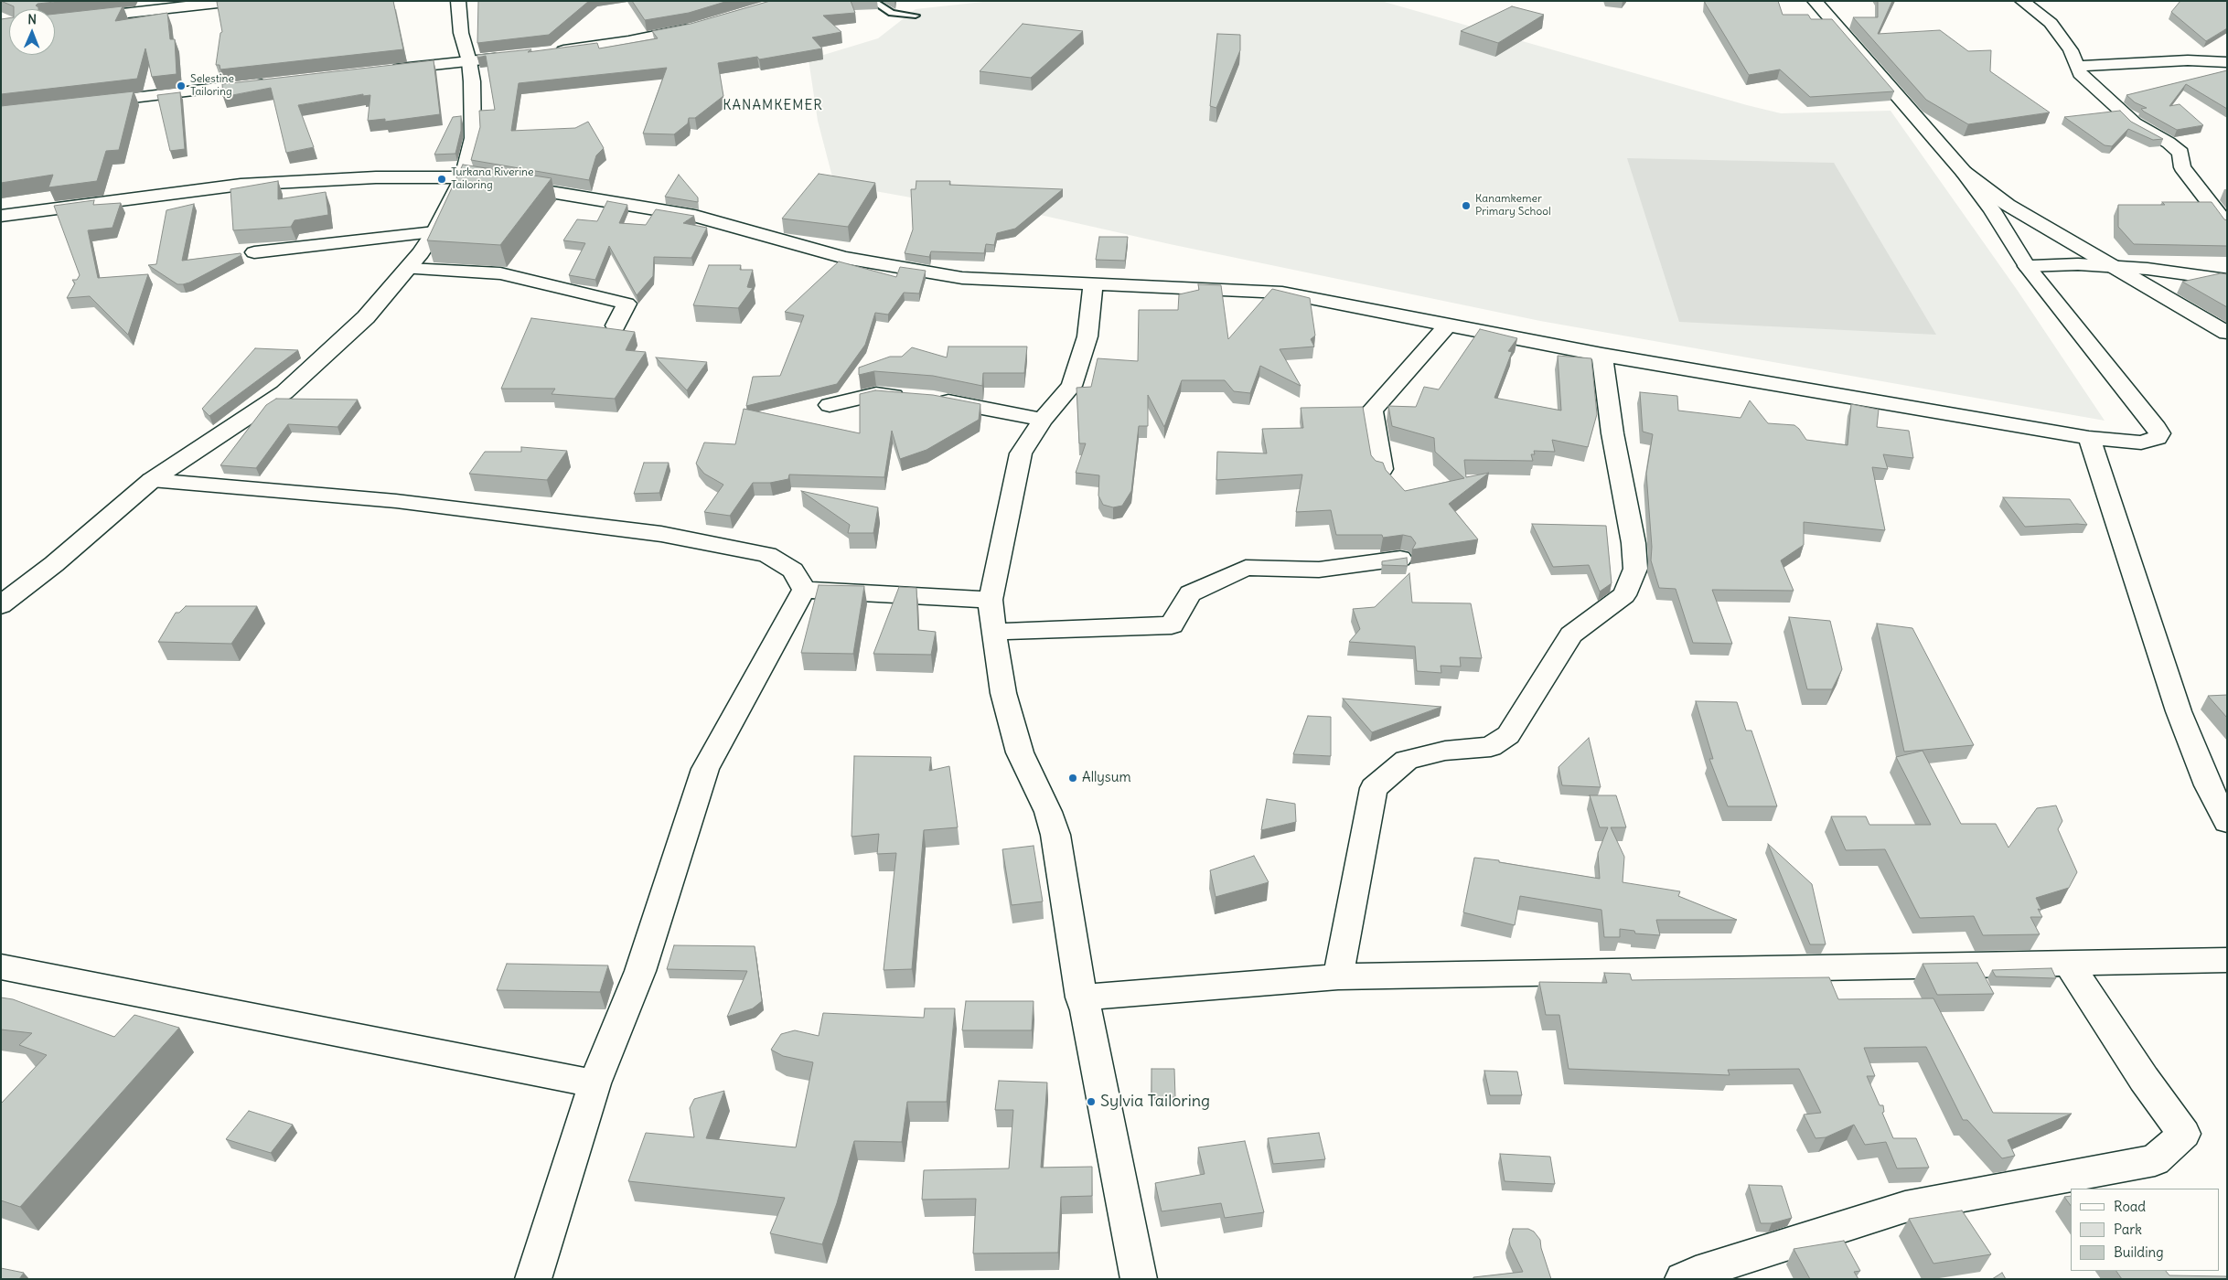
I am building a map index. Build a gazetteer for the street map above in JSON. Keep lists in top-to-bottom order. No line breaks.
{"districts":["KANAMKEMER"],"places":["Selestine Tailoring","Turkana Riverine Tailoring","Kanamkemer Primary School","Allysum","Sylvia Tailoring"],"legend":["Road","Park","Building"],"north":"top"}
